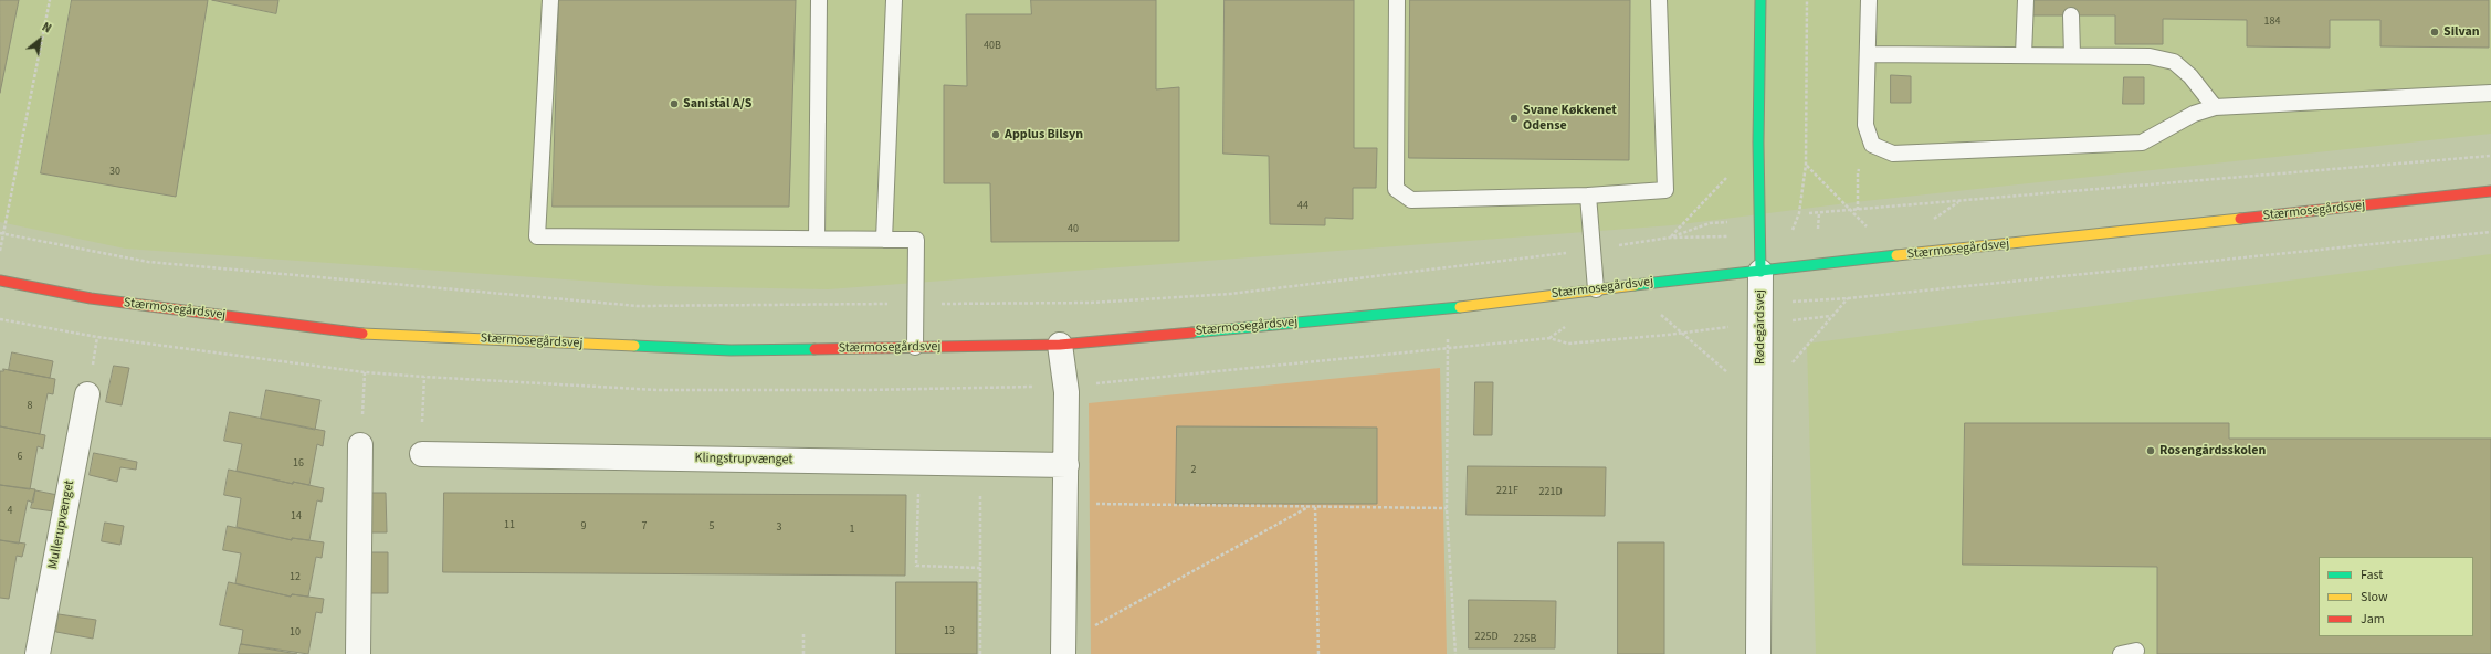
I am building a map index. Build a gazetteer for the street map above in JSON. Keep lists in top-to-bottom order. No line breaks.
{"streets":{"street":["Stærmosegårdsvej","Rødegårdsvej","Klingstrupvænget","Mullerupvænget"]},"crossings":[["Stærmosegårdsvej","Rødegårdsvej"]],"places":["Silvan","Sanistål A/S","Svane Køkkenet Odense","Applus Bilsyn","Rosengårdsskolen"],"house_numbers":["184","40B","30","44","40","8","6","16","2","221F","221D","4","14","11","9","7","5","3","1","12","13","10","225D","225B"],"legend":["Fast","Slow","Jam"],"north":"top right"}
